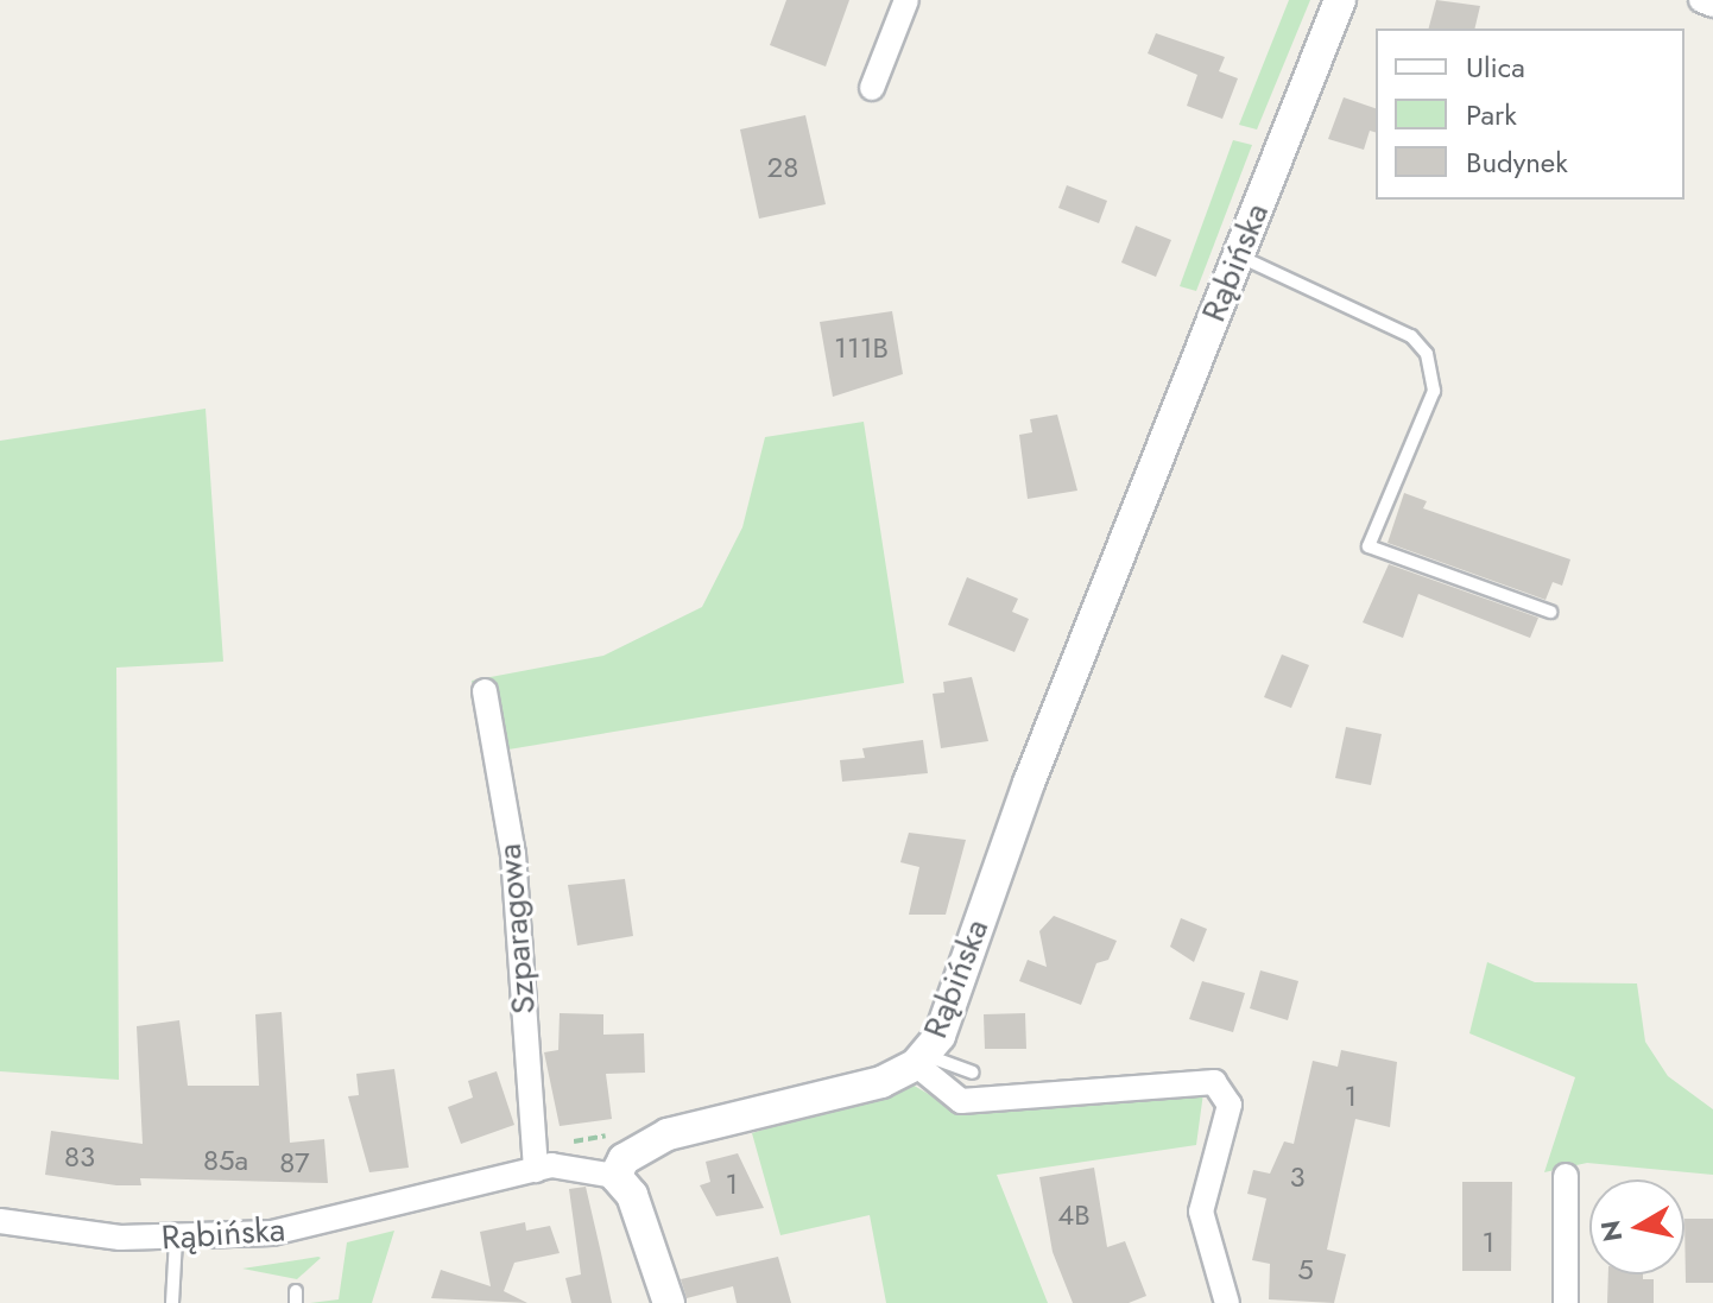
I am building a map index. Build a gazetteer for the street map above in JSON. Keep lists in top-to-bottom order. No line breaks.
{"streets":{"street":["Rąbińska","Szparagowa"]},"crossings":[["Rąbińska","Szparagowa"]],"house_numbers":["28","111B","1","83","85a","87","3","1","4B","1","5"],"legend":["Ulica","Park","Budynek"],"north":"left"}
